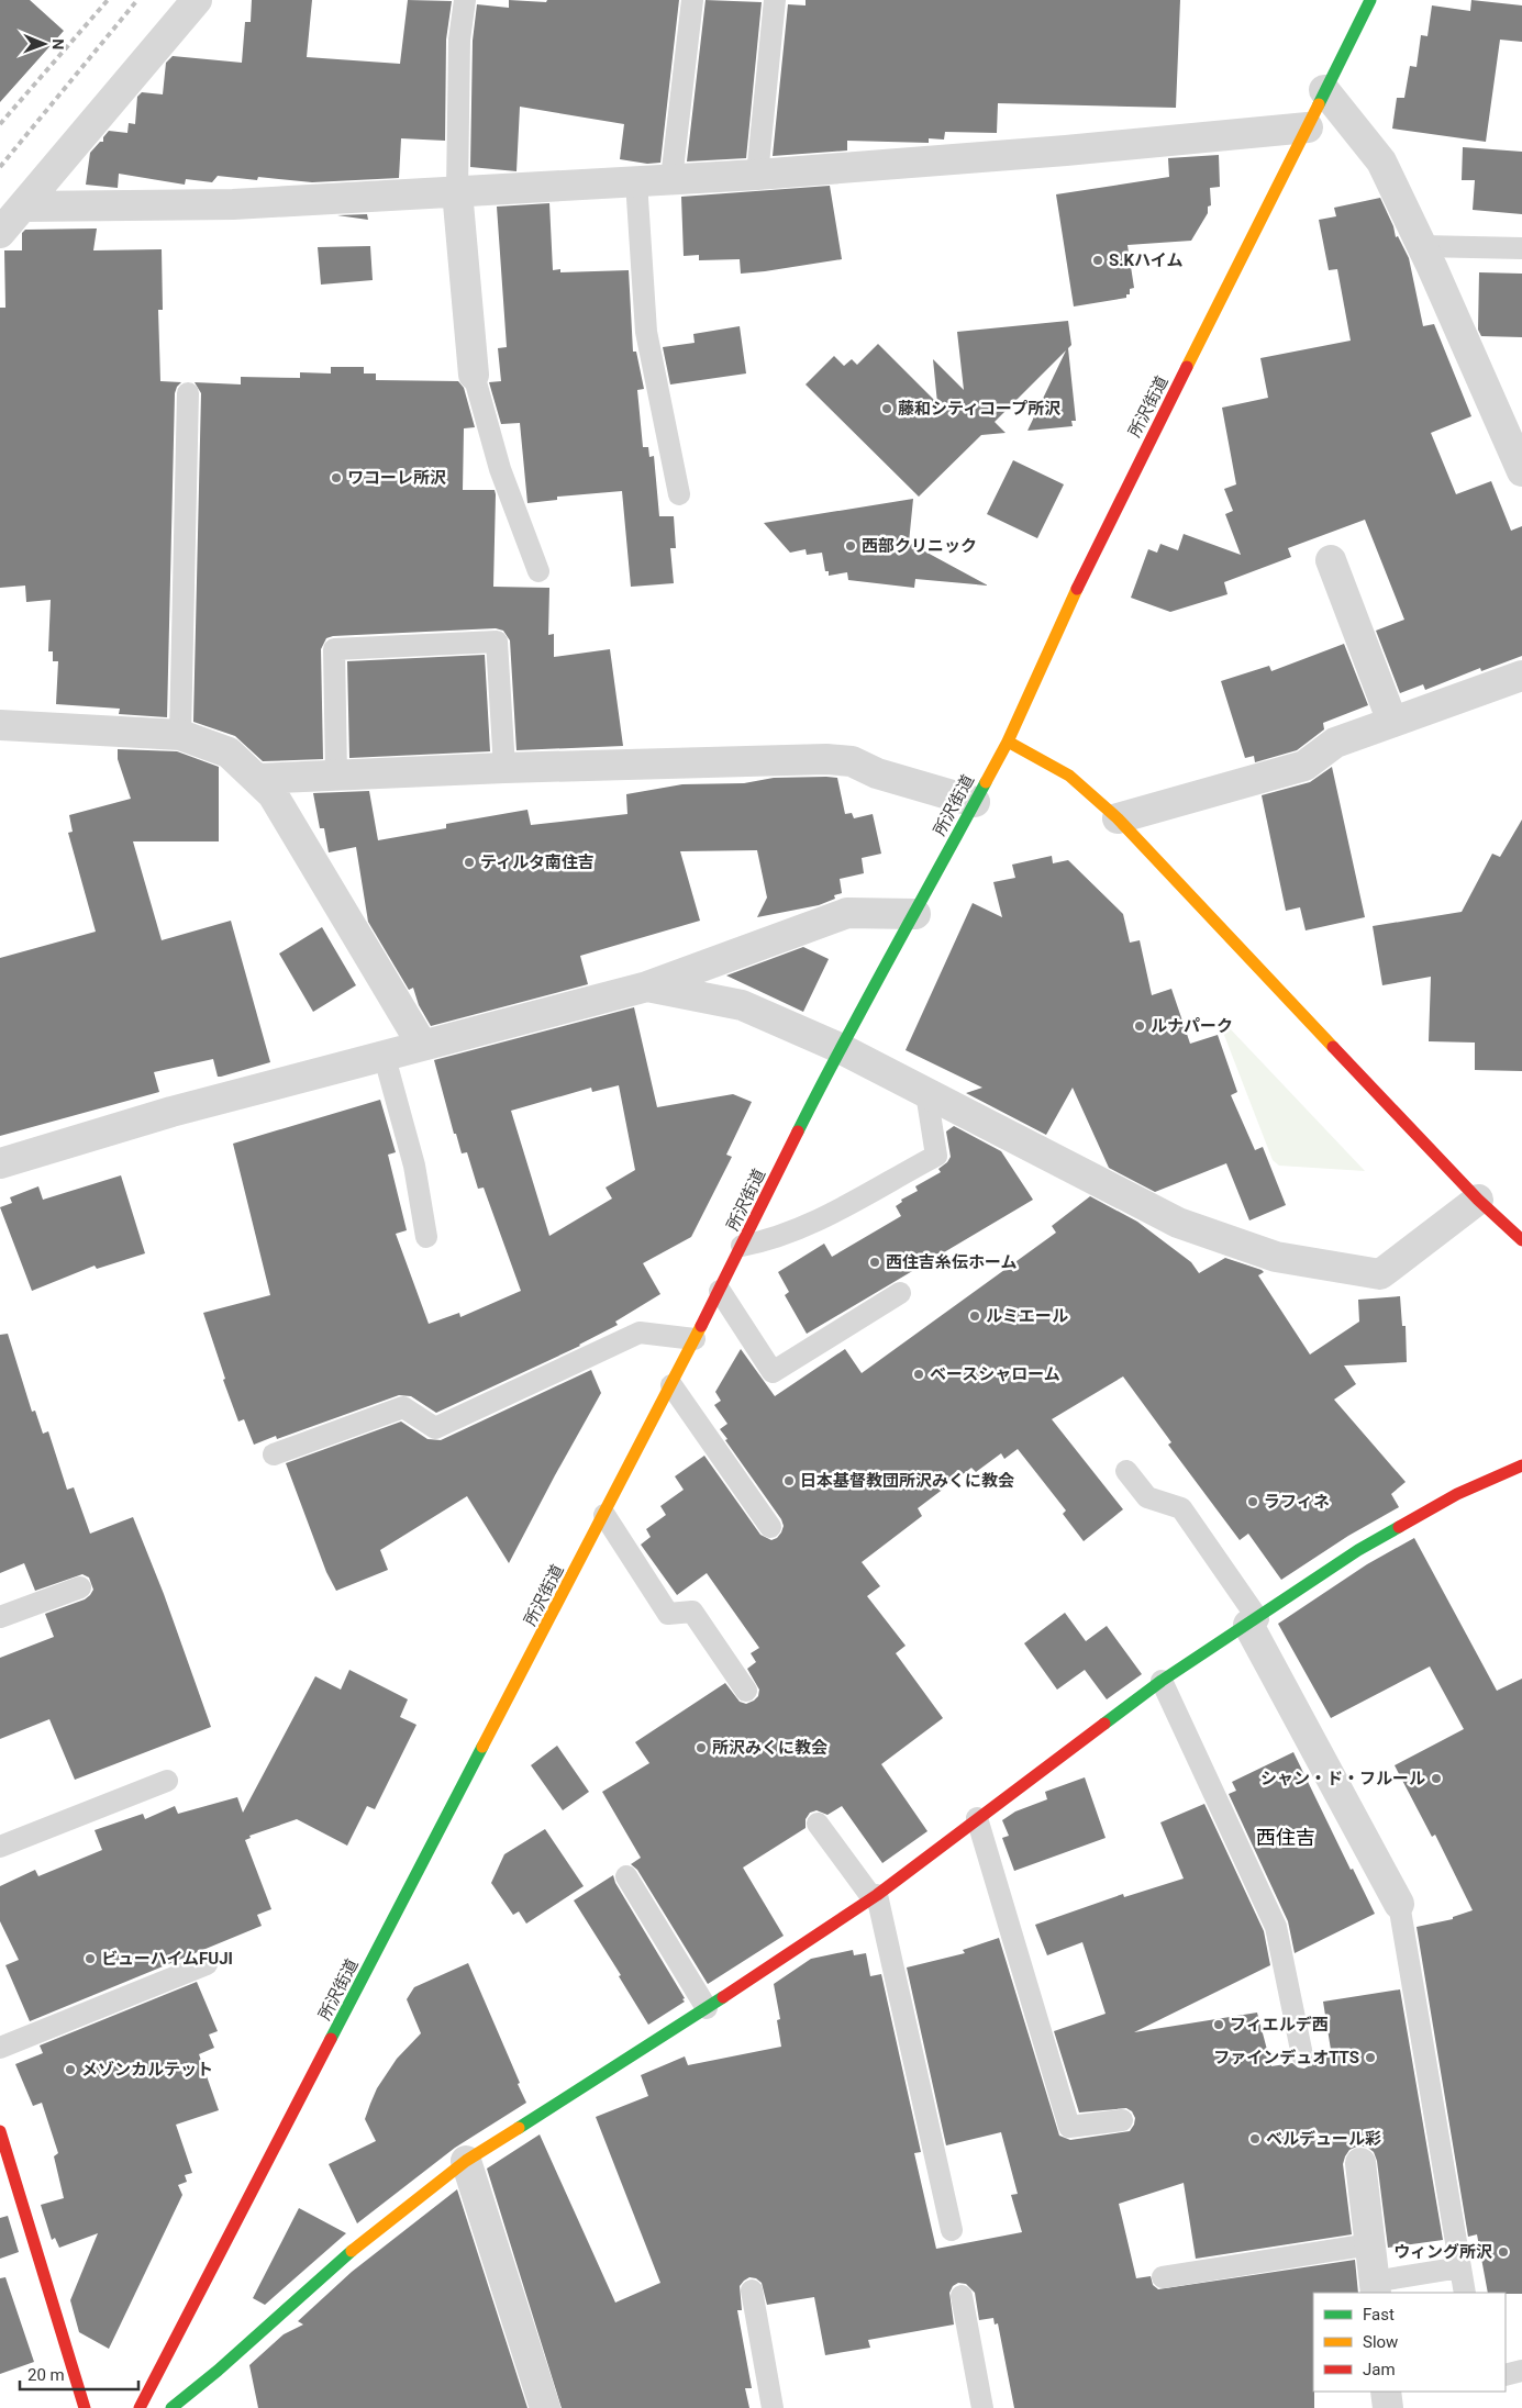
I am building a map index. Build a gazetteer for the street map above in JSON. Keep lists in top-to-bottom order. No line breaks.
{"streets":{"main road":["所沢街道"]},"districts":["西住吉"],"places":["S.Kハイム","藤和シティコープ所沢","ワコーレ所沢","西部クリニック","ティルタ南住吉","ルナパーク","西住吉糸伝ホーム","ルミエール","ベースシャローム","日本基督教団所沢みくに教会","ラフィネ","所沢みくに教会","シャン・ド・フルール","ビューハイムFUJI","フィエルデ西","ファインデュオTTS","メゾンカルテット","ベルデュール彩","ウィング所沢"],"legend":["Fast","Slow","Jam"],"scale_bar":"20 m","north":"right"}
